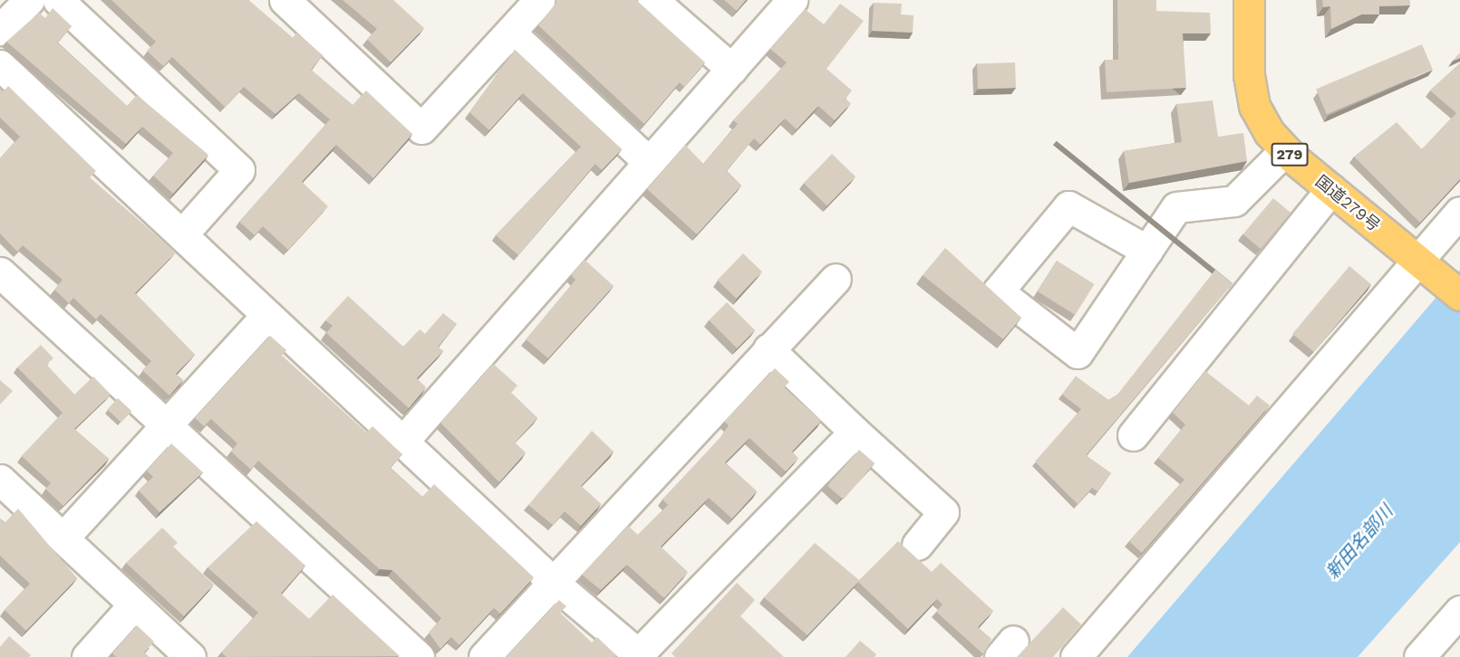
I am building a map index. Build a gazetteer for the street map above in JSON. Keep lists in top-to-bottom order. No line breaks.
{"streets":{"highway":["279","国道279号"]},"water":["新田名部川"]}
